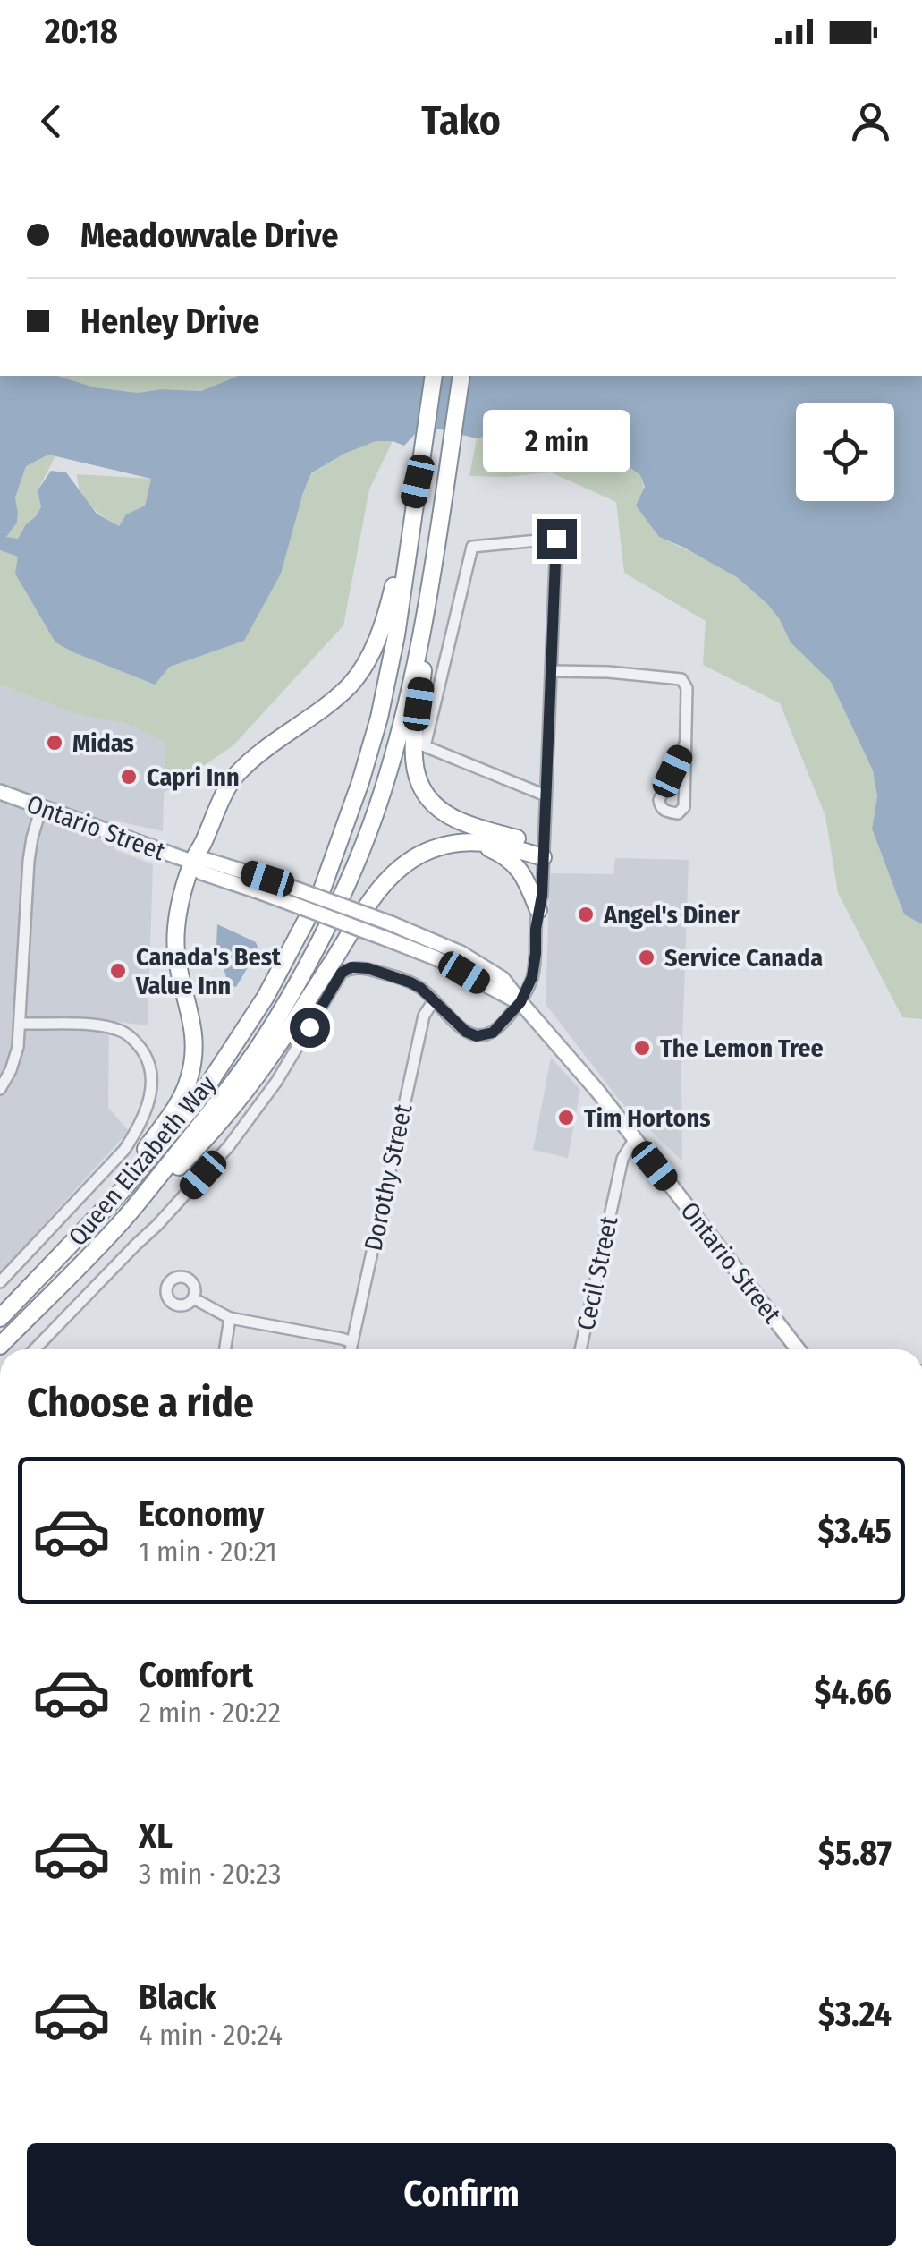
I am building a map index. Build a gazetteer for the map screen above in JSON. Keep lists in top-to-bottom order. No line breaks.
{"streets":{"highway":["Queen Elizabeth Way"],"main road":["Ontario Street"],"street":["Dorothy Street","Cecil Street"]},"crossings":[["Ontario Street","Cecil Street"]],"places":["Midas","Capri Inn","Angel's Diner","Service Canada","Canada's Best Value Inn","The Lemon Tree","Tim Hortons"],"page":{"status":"20:18","header":"Tako","banner":["Meadowvale Drive","Henley Drive"],"bubble":"2 min","heading":"Choose a ride","list":[{"name":"Economy","note":"1 min · 20:21","value":"$3.45"},{"name":"Comfort","note":"2 min · 20:22","value":"$4.66"},{"name":"XL","note":"3 min · 20:23","value":"$5.87"},{"name":"Black","note":"4 min · 20:24","value":"$3.24"}],"buttons":"Confirm"}}
